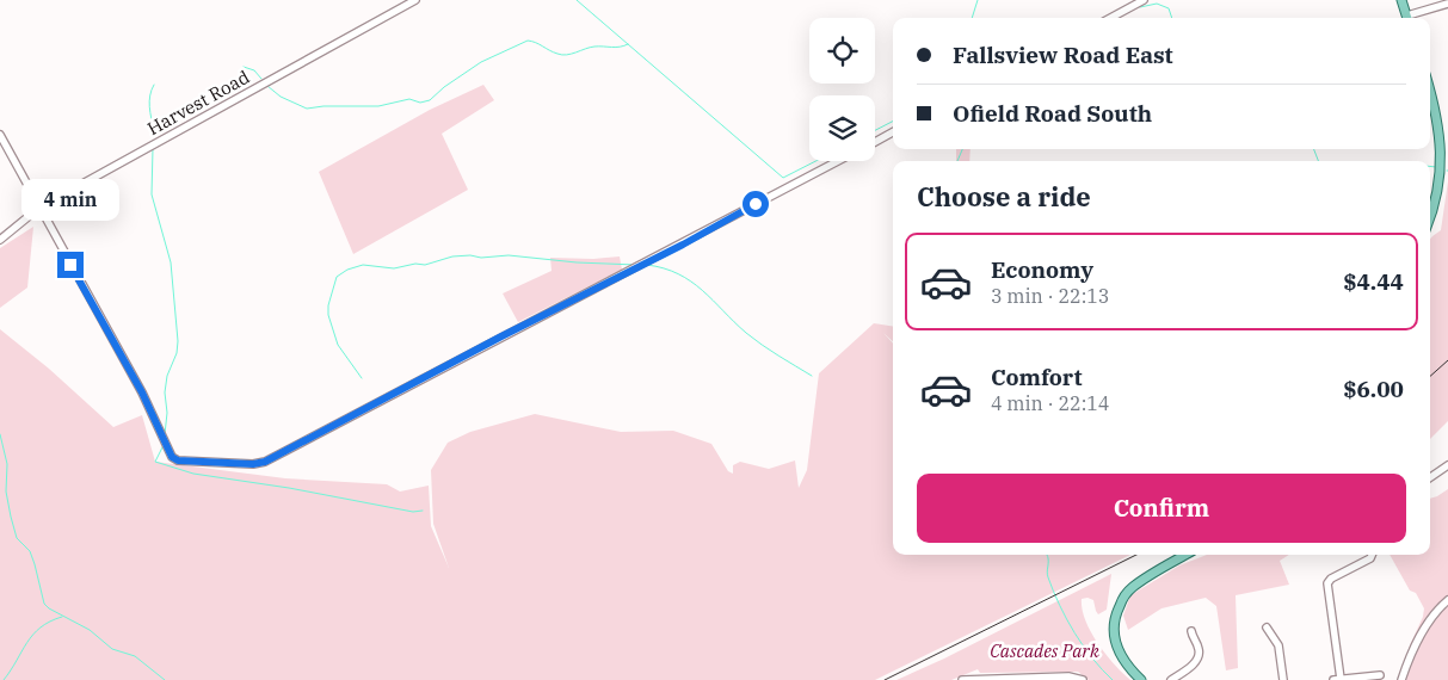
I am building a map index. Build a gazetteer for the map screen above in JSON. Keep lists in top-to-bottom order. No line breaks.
{"streets":{"street":["Harvest Road"]},"parks":["Cascades Park"],"page":{"banner":["Fallsview Road East","Ofield Road South"],"heading":"Choose a ride","bubble":"4 min","list":[{"name":"Economy","note":"3 min · 22:13","value":"$4.44"},{"name":"Comfort","note":"4 min · 22:14","value":"$6.00"}],"buttons":"Confirm"}}
